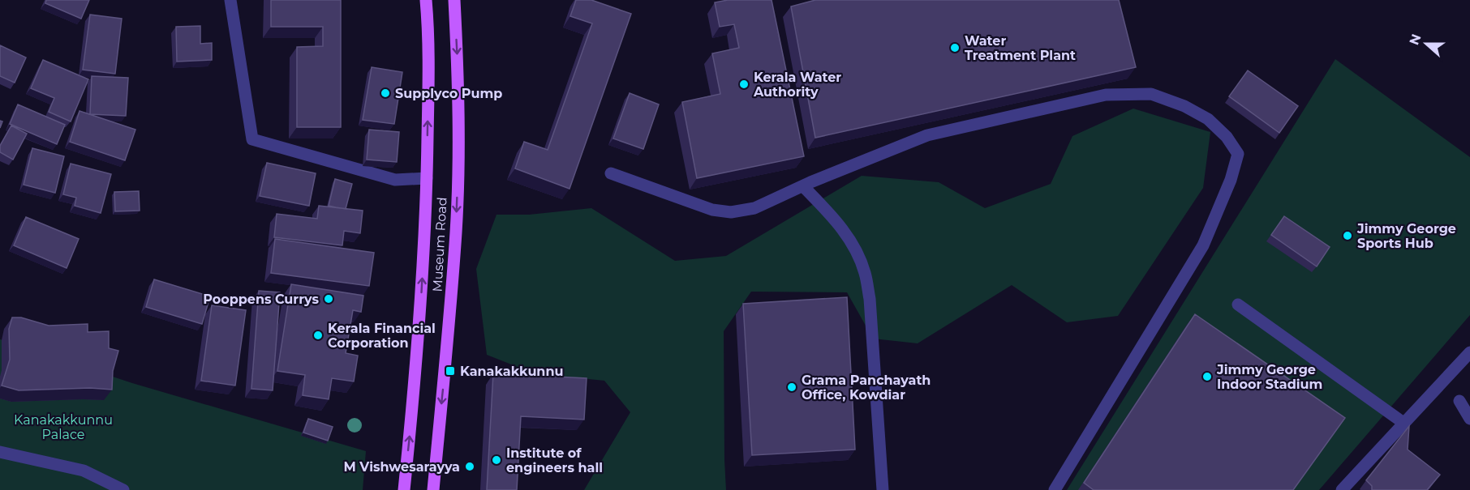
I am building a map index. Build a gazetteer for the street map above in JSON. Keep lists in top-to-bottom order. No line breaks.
{"streets":{"main road":["Museum Road"]},"parks":["Kanakakkunnu Palace"],"places":{"other":["Water Treatment Plant","Kerala Water Authority","Supplyco Pump","Jimmy George Sports Hub","Pooppens Currys","Kerala Financial Corporation","Jimmy George Indoor Stadium","Grama Panchayath Office, Kowdiar","Institute of engineers hall","M Vishwesarayya"],"transit":["Kanakakkunnu"]},"north":"left"}
